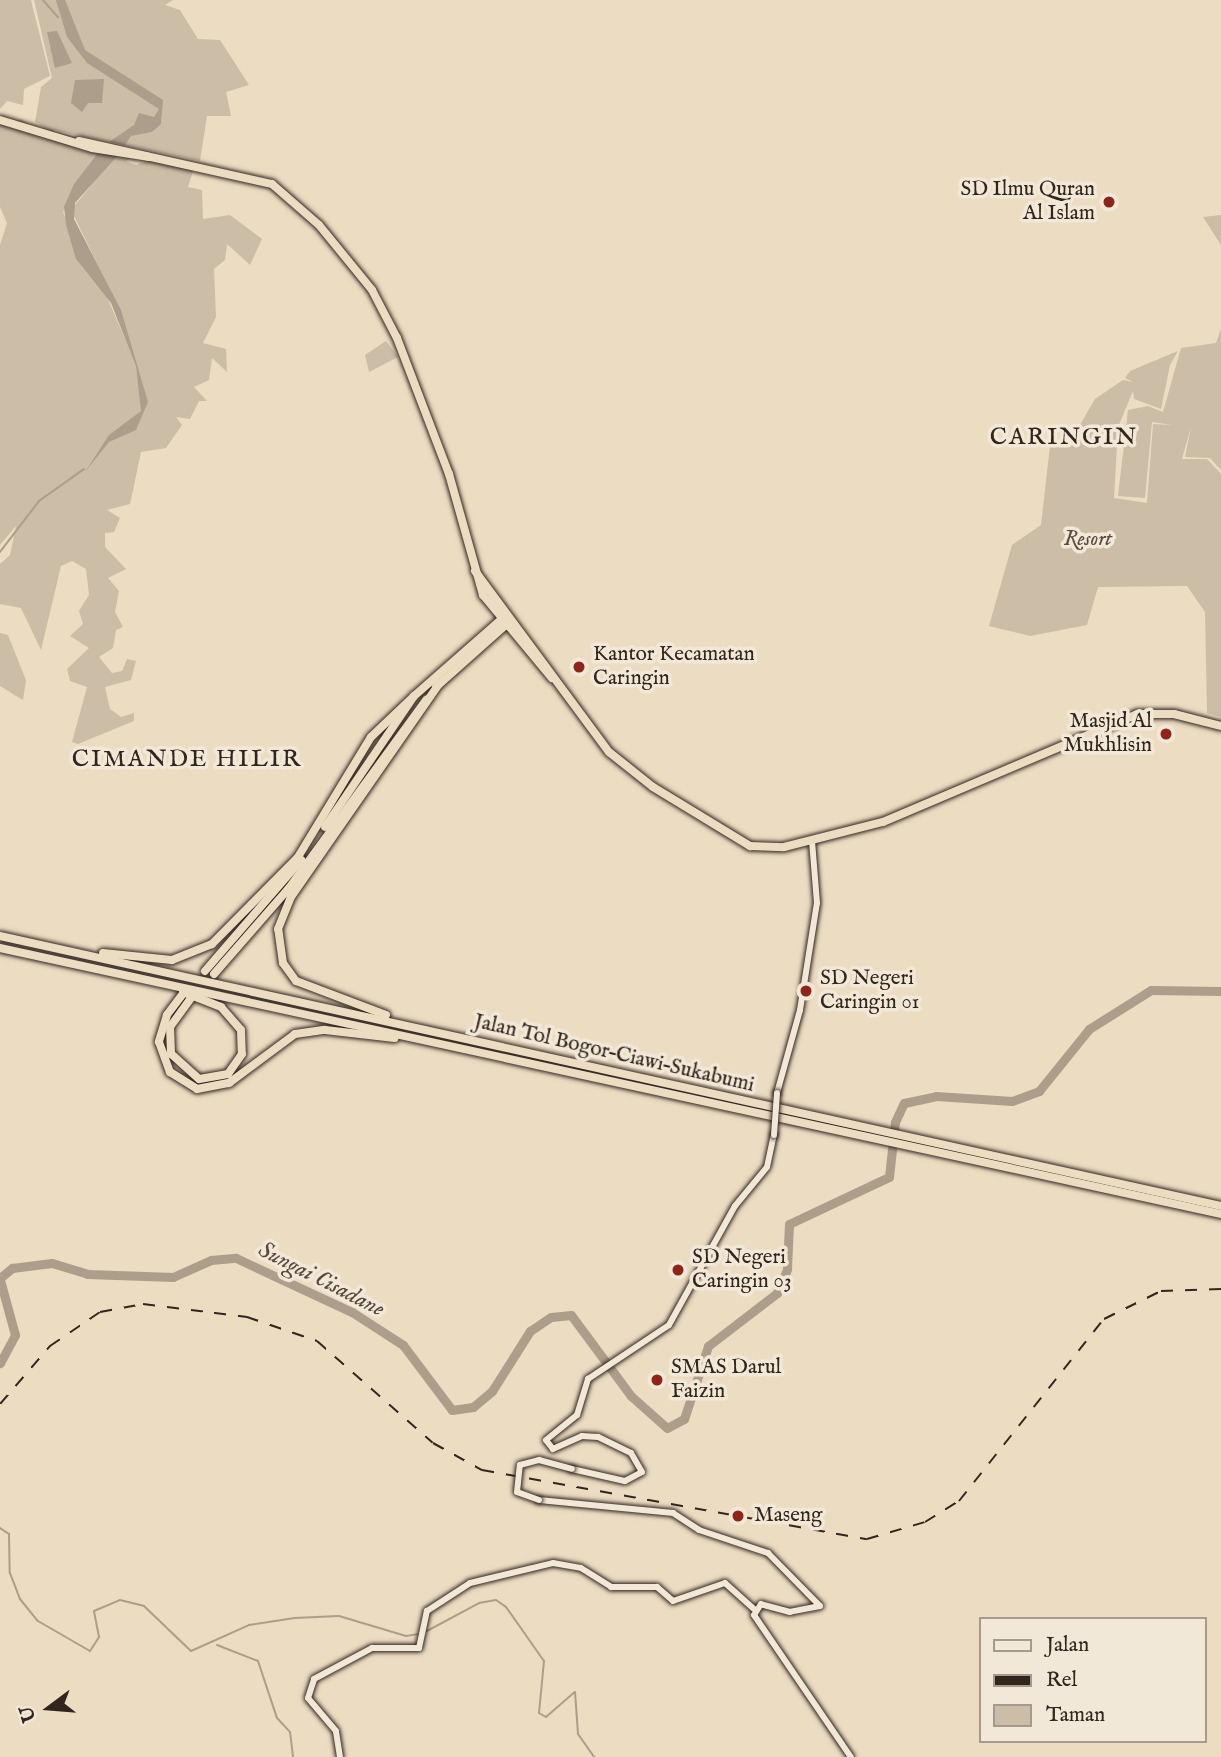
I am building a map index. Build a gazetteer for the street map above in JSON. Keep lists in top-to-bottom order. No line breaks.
{"streets":{"highway":["Jalan Tol Bogor–Ciawi–Sukabumi"]},"districts":["CARINGIN","CIMANDE HILIR"],"water":["Sungai Cisadane"],"parks":["Resort"],"places":["SD Ilmu Quran Al Islam","Kantor Kecamatan Caringin","Masjid Al Mukhlisin","SD Negeri Caringin 01","SD Negeri Caringin 03","SMAS Darul Faizin","Maseng"],"legend":["Jalan","Rel","Taman"],"north":"left"}
